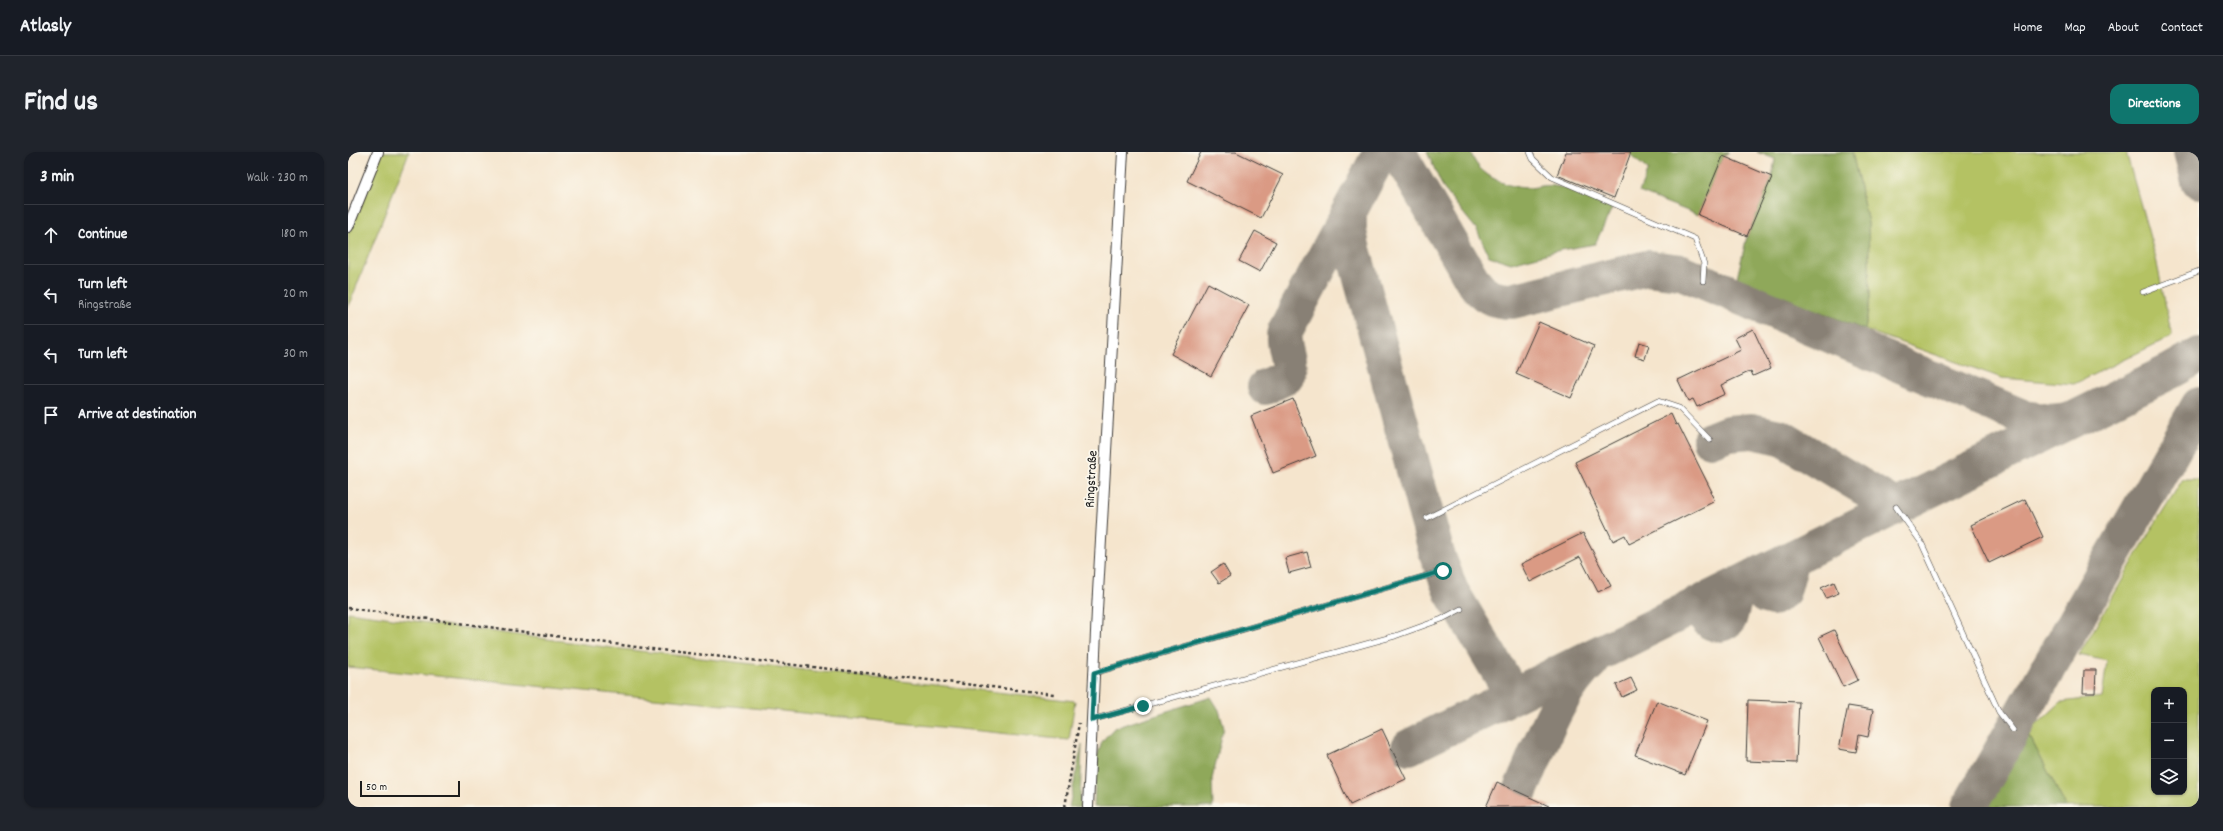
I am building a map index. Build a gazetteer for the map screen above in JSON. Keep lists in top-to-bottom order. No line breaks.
{"streets":{"street":["Ringstraße"]},"scale_bar":"50 m","page":{"header":"Atlasly","nav":["Home","Map","About","Contact"],"title":"Find us","buttons":"Directions","heading":["3 min","Walk · 230 m"],"list":[["Continue","180 m"],["Turn left","Ringstraße","20 m"],["Turn left","30 m"],"Arrive at destination"],"map_buttons":["+","−"],"scale":"50 m"}}
